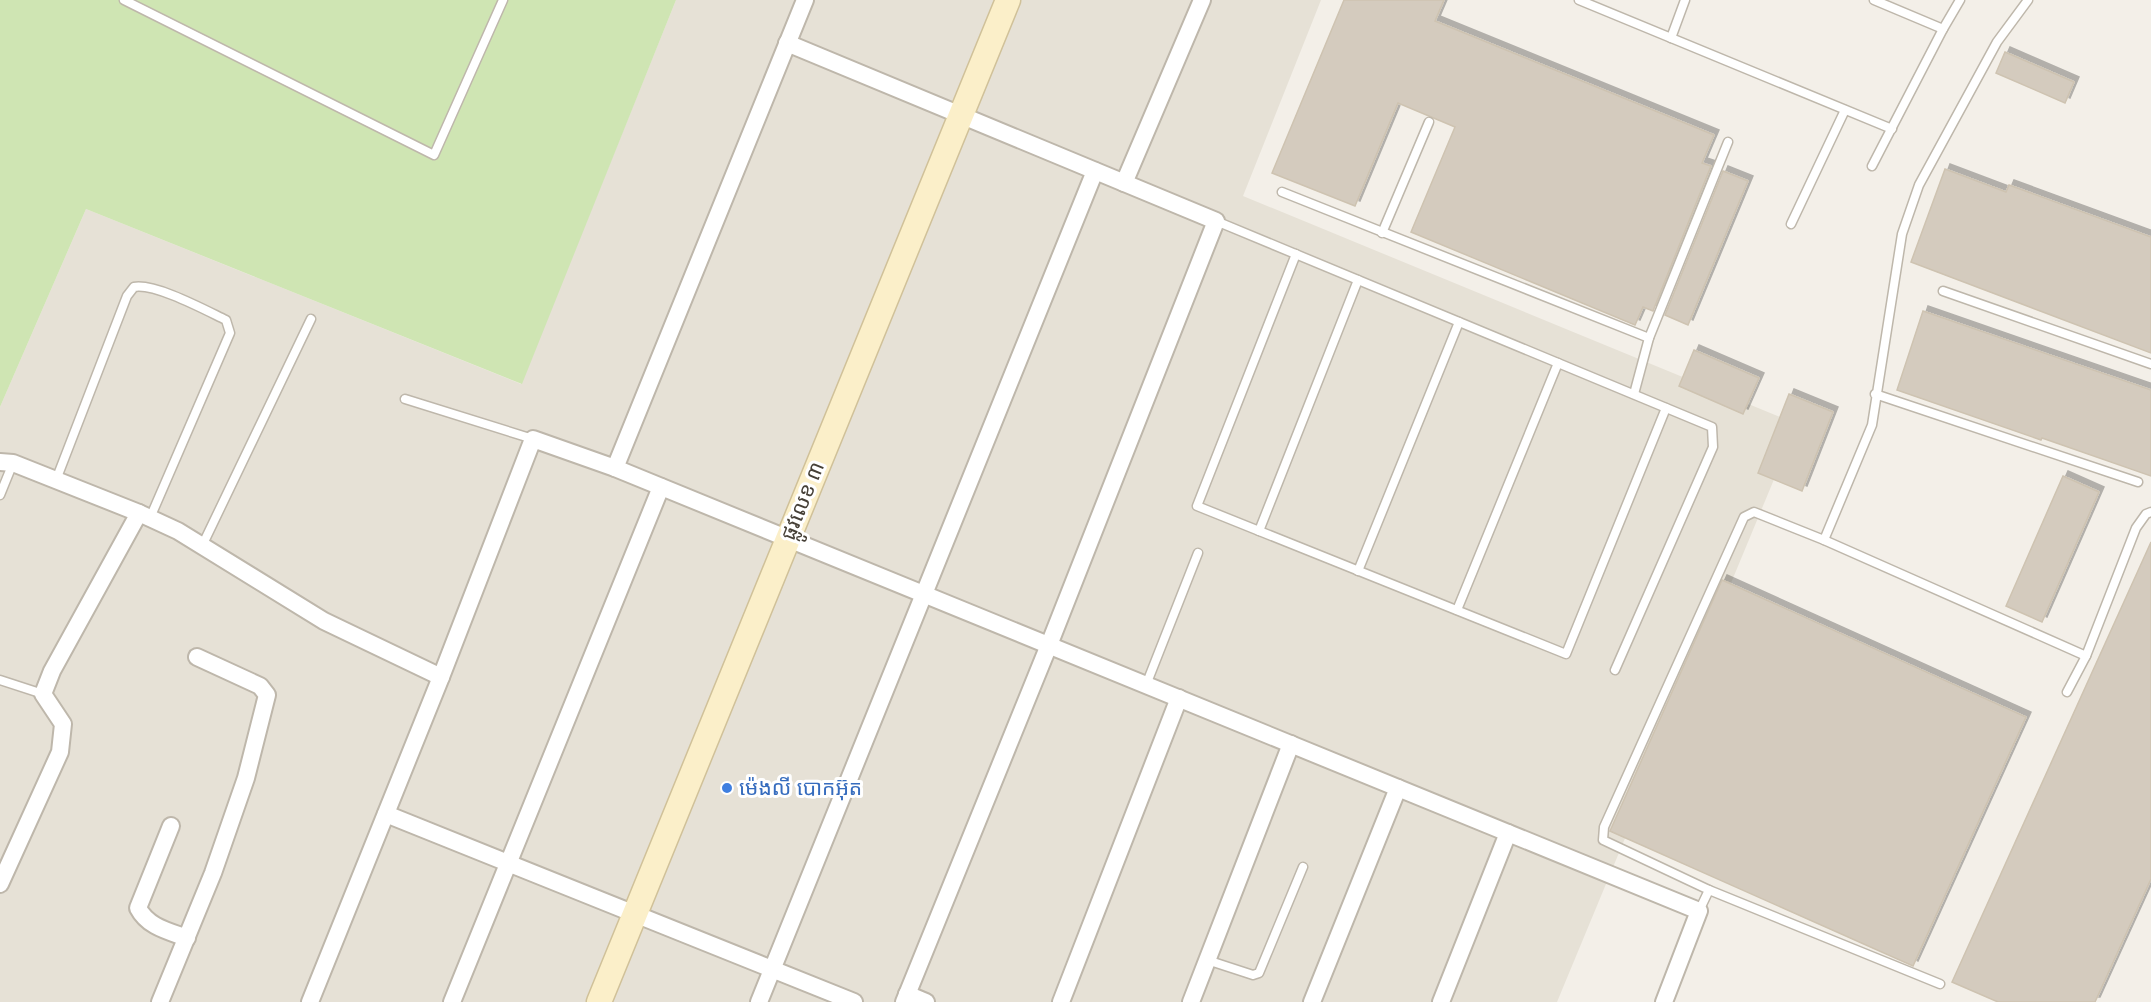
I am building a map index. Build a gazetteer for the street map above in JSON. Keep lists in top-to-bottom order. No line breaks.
{"streets":{"street":["ផ្លូវលេខ ៣"]},"places":["ម៉េងលី បោកអ៊ុត"]}
